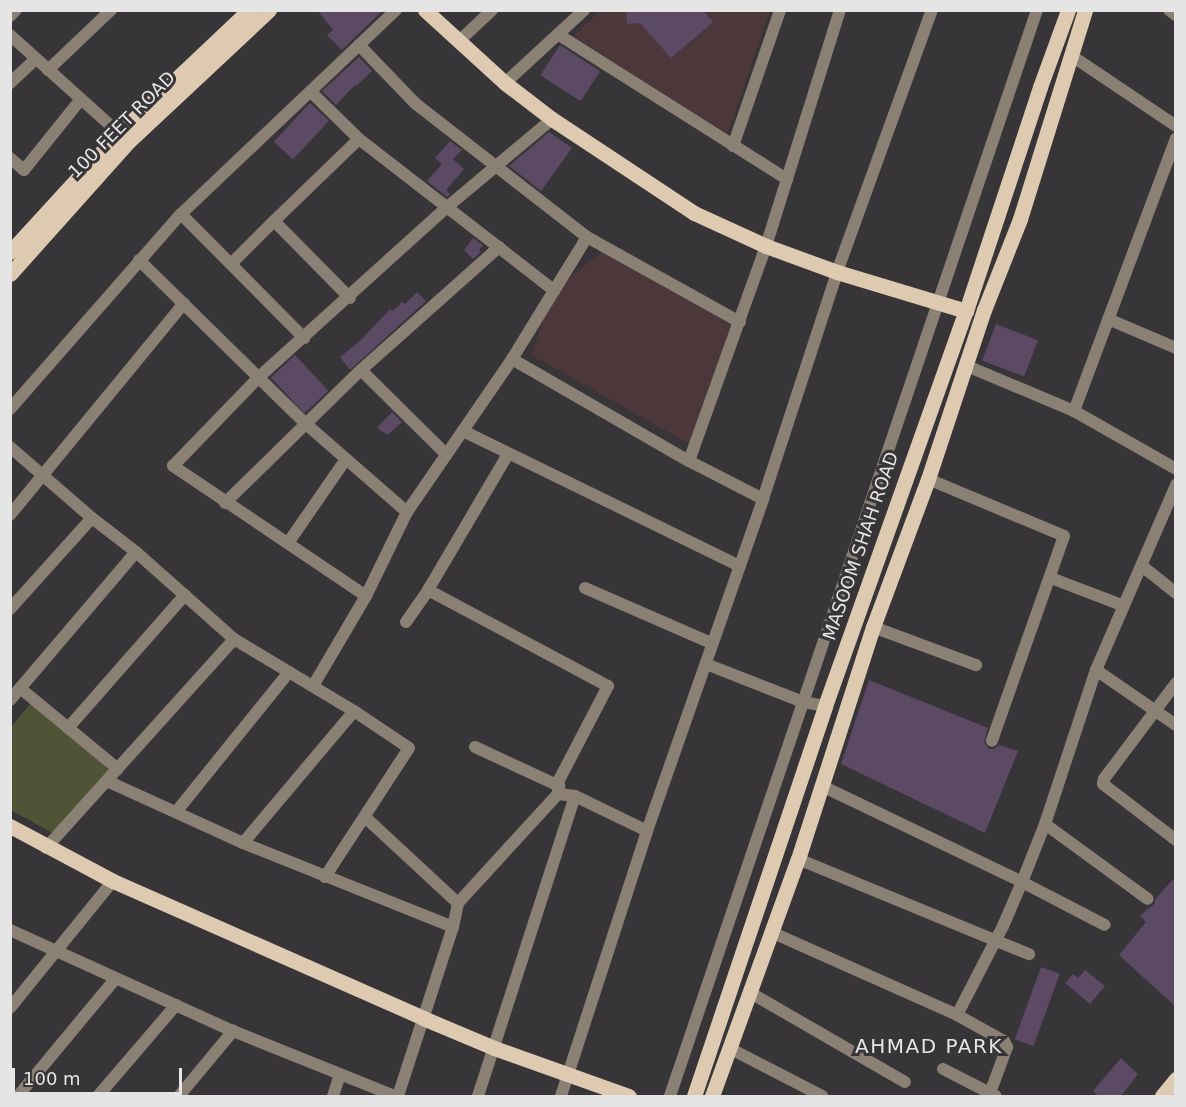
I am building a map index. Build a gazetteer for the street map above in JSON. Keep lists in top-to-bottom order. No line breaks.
{"streets":{"main road":["100 FEET ROAD","MASOOM SHAH ROAD"]},"districts":["AHMAD PARK"],"scale_bar":"100 m"}
